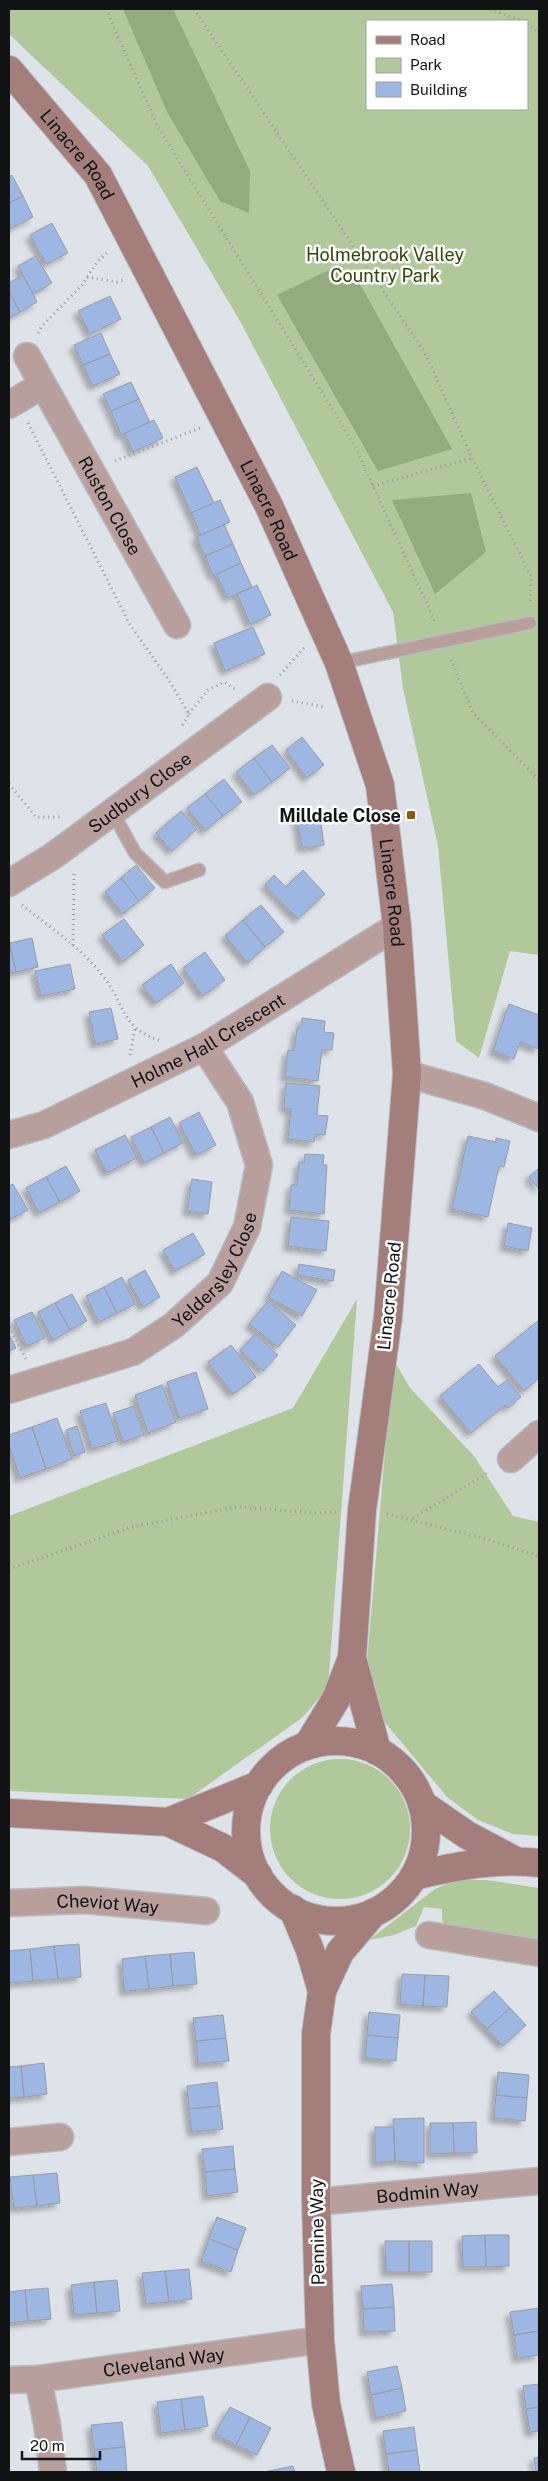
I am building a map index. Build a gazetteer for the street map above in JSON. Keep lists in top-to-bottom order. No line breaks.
{"streets":{"street":["Linacre Road","Ruston Close","Sudbury Close","Holme Hall Crescent","Yeldersley Close","Cheviot Way","Bodmin Way","Pennine Way","Cleveland Way"]},"crossings":[["Linacre Road","Holme Hall Crescent"],["Holme Hall Crescent","Yeldersley Close"],["Bodmin Way","Pennine Way"],["Pennine Way","Cleveland Way"]],"parks":["Holmebrook Valley Country Park"],"places":{"transit":["Milldale Close"]},"legend":["Road","Park","Building"],"scale_bar":"20 m"}
